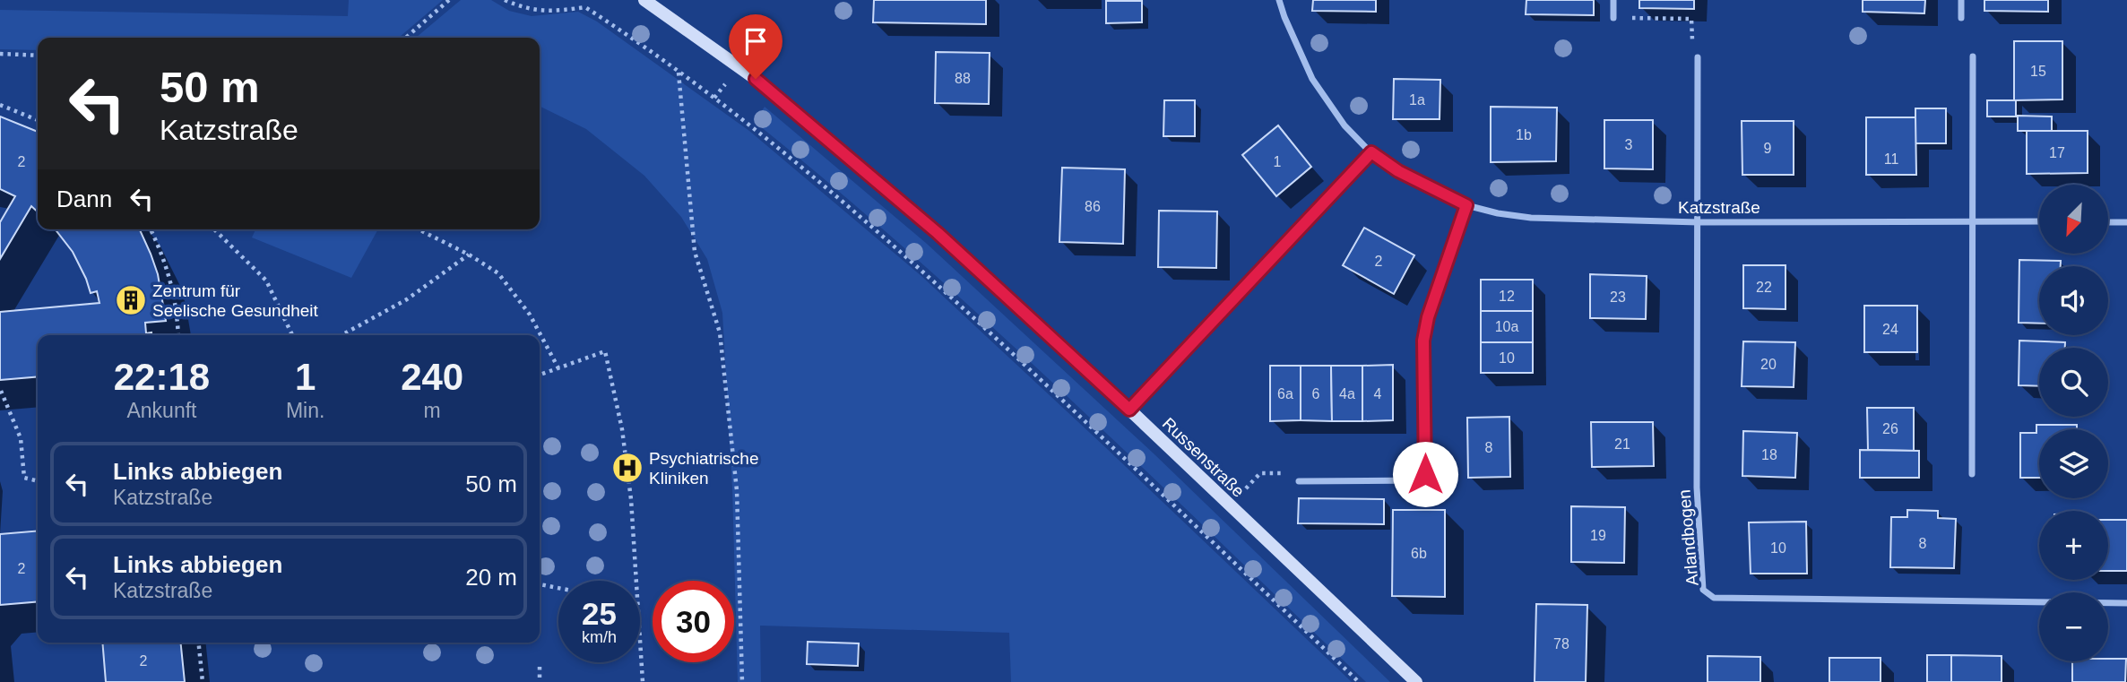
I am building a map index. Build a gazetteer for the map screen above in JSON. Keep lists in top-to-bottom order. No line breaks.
{"streets":{"street":["Katzstraße","Russenstraße","Arlandbogen"]},"crossings":[["Katzstraße","Arlandbogen"]],"places":{"building":["Zentrum für Seelische Gesundheit"],"hospital":["Psychiatrische Kliniken"]},"house_numbers":["15","88","1a","1b","3","9","17","11","2","1","86","2","22","12","23","10a","24","10","20","6a","6","4a","4","26","21","8","18","19","8","10","6b","2","78","2"],"north":"bottom left","page":{"turn":["50 m","Katzstraße"],"then":"Dann","map_buttons":["+","−"],"eta":["22:18","Ankunft","1","Min.","240","m"],"list":[{"name":"Links abbiegen","note":"Katzstraße","value":"50 m"},{"name":"Links abbiegen","note":"Katzstraße","value":"20 m"}],"speed":"25 km/h","limit":"30"}}
